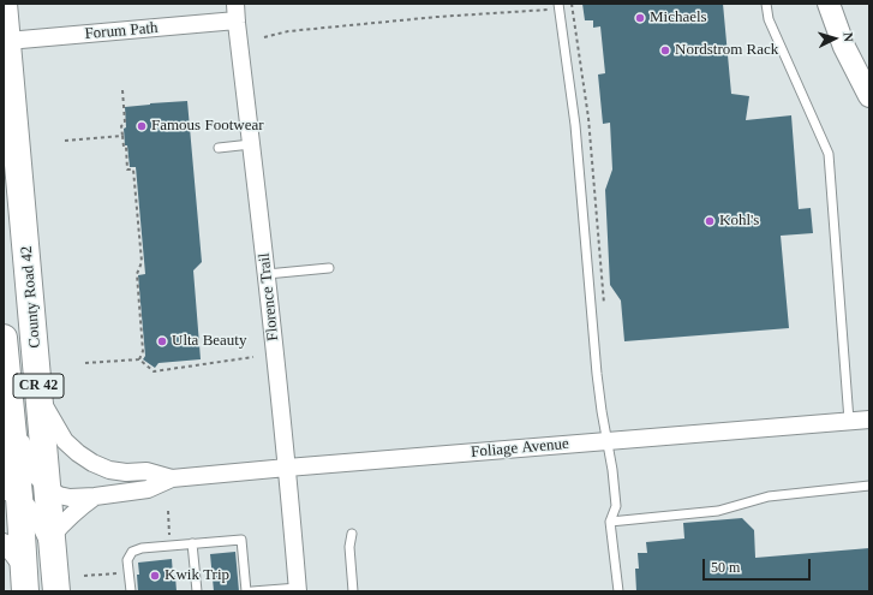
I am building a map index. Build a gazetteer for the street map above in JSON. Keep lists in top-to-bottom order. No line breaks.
{"streets":{"highway":["County Road 42","CR 42"],"street":["Forum Path","Florence Trail","Foliage Avenue"]},"crossings":[["Forum Path","County Road 42"],["Forum Path","Florence Trail"],["County Road 42","Foliage Avenue"],["Florence Trail","Foliage Avenue"]],"places":["Michaels","Nordstrom Rack","Famous Footwear","Kohl's","Ulta Beauty","Kwik Trip"],"scale_bar":"50 m","north":"right"}
